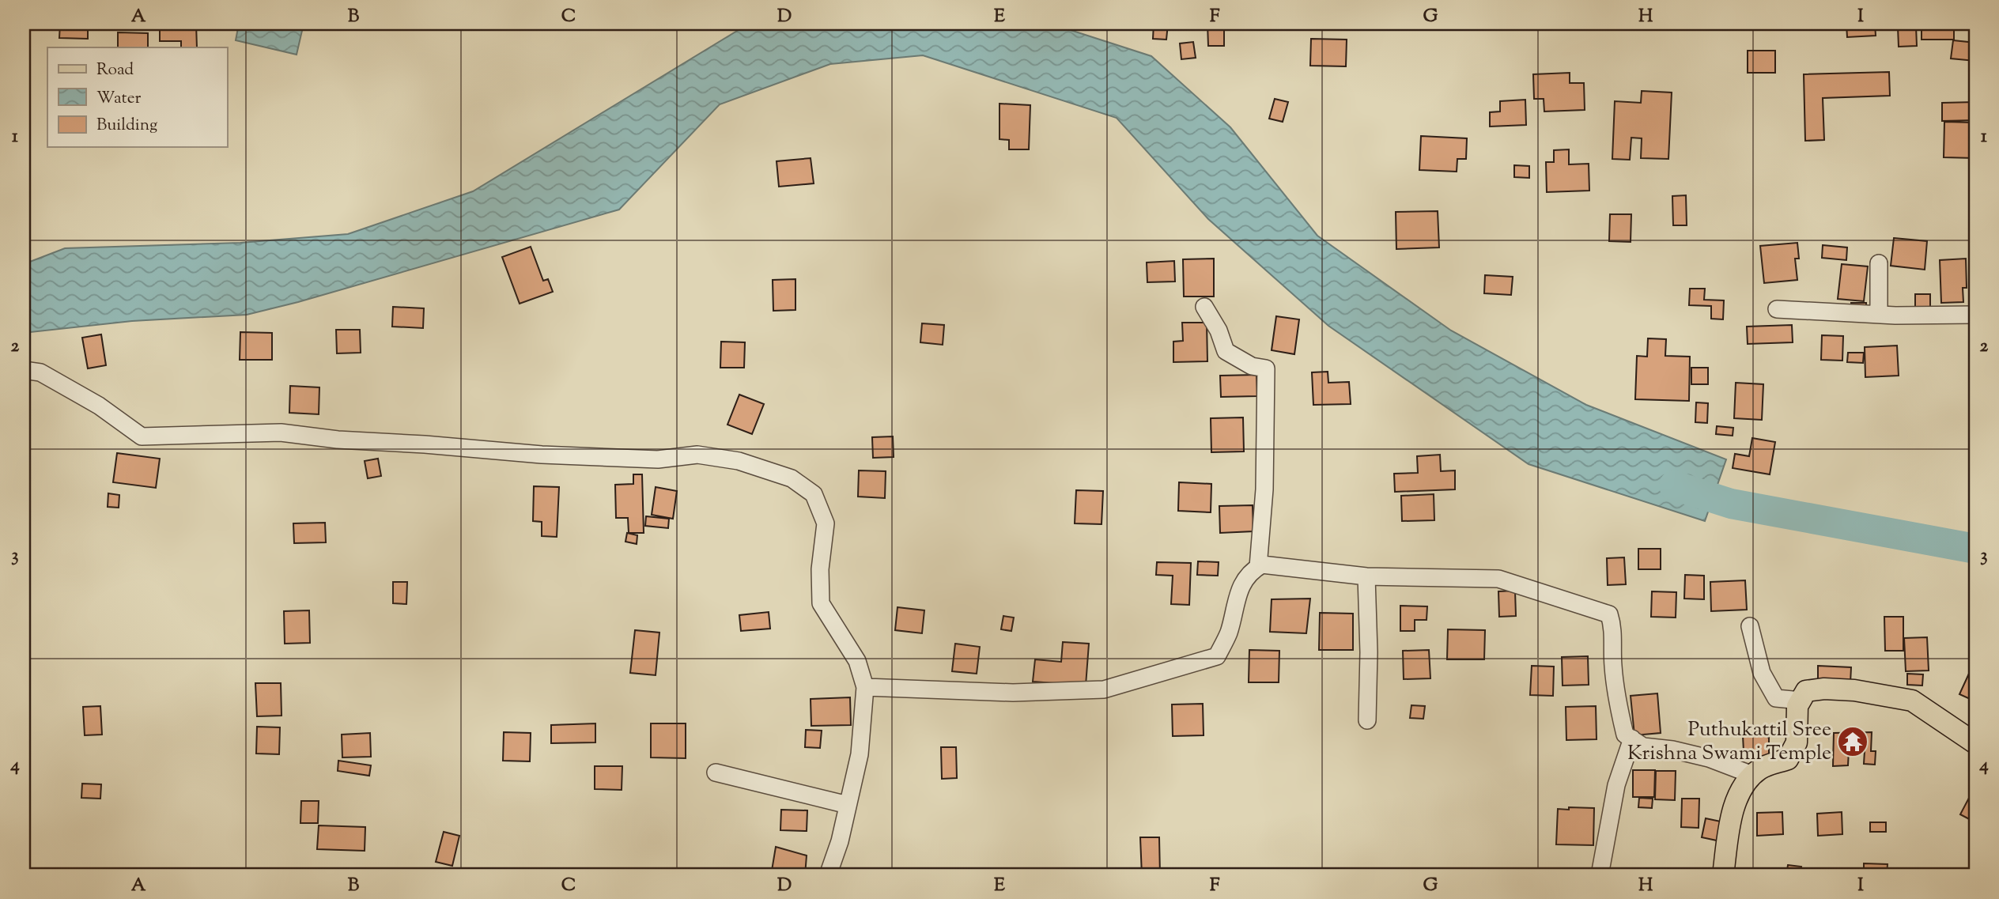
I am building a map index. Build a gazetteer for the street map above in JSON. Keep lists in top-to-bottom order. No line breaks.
{"places":{"temple":["Puthukattil Sree Krishna Swami Temple"]},"legend":["Road","Water","Building"],"grid":{"columns":["A","B","C","D","E","F","G","H","I"],"rows":["1","2","3","4"]}}
